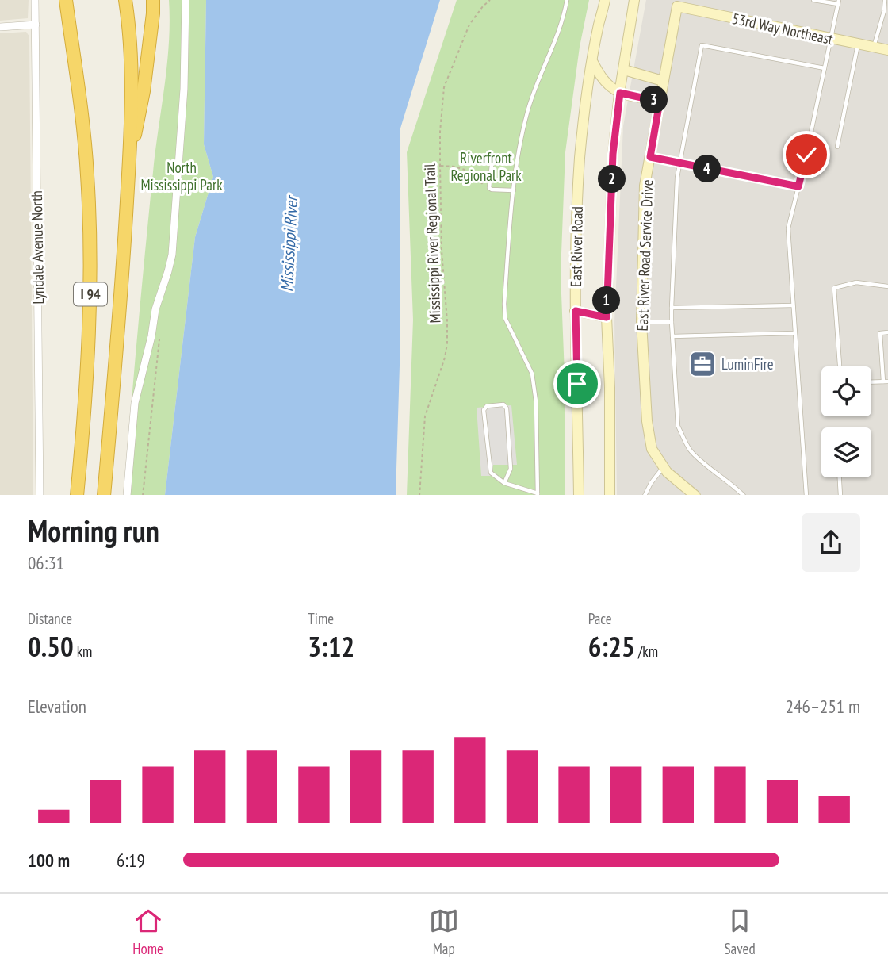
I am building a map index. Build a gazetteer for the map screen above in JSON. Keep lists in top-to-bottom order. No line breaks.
{"streets":{"highway":["I 94"],"street":["53rd Way Northeast","East River Road","Lyndale Avenue North","East River Road Service Drive"],"path":["Mississippi River Regional Trail"]},"crossings":[["53rd Way Northeast","East River Road Service Drive"]],"water":["Mississippi River"],"parks":["Riverfront Regional Park","North Mississippi Park"],"places":{"office":["LuminFire"]},"page":{"pins":["3","4","2","1"],"heading":["Morning run","06:31"],"stats":[["Distance","0.50 km"],["Time","3:12"],["Pace","6:25 /km"]],"chart":["Elevation","246–251 m"],"list":[{"name":"100 m","note":"6:19"}],"tabs":["Home","Map","Saved"]}}
